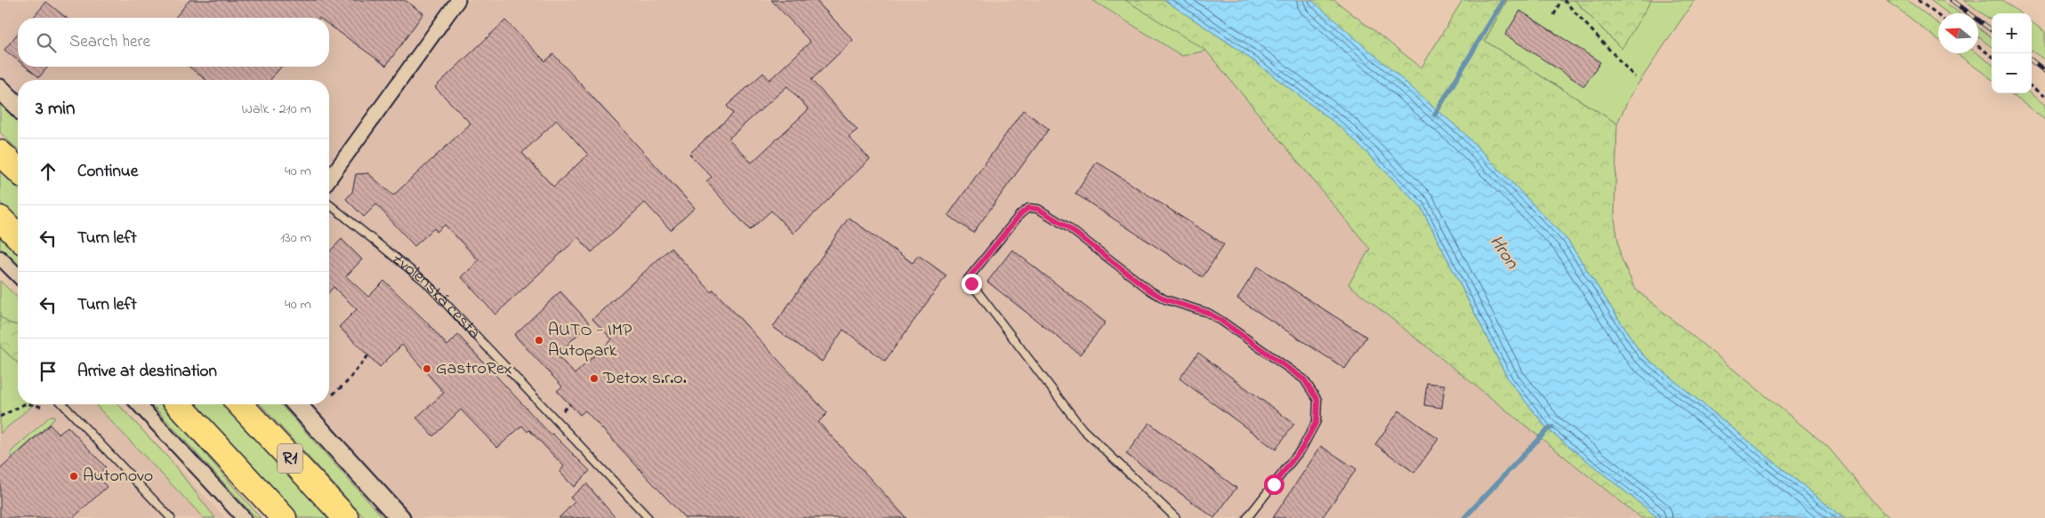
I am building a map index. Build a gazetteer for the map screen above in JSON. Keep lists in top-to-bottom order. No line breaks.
{"streets":{"highway":["R1"],"lane":["Zvolenská cesta"]},"water":["Hron"],"places":["AUTO - IMP Autopark","GastroRex","Detox s.r.o.","Autonovo"],"north":"left","page":{"map_buttons":["+","−"],"search":"Search here","heading":["3 min","Walk · 210 m"],"list":[["Continue","40 m"],["Turn left","130 m"],["Turn left","40 m"],"Arrive at destination"]}}
